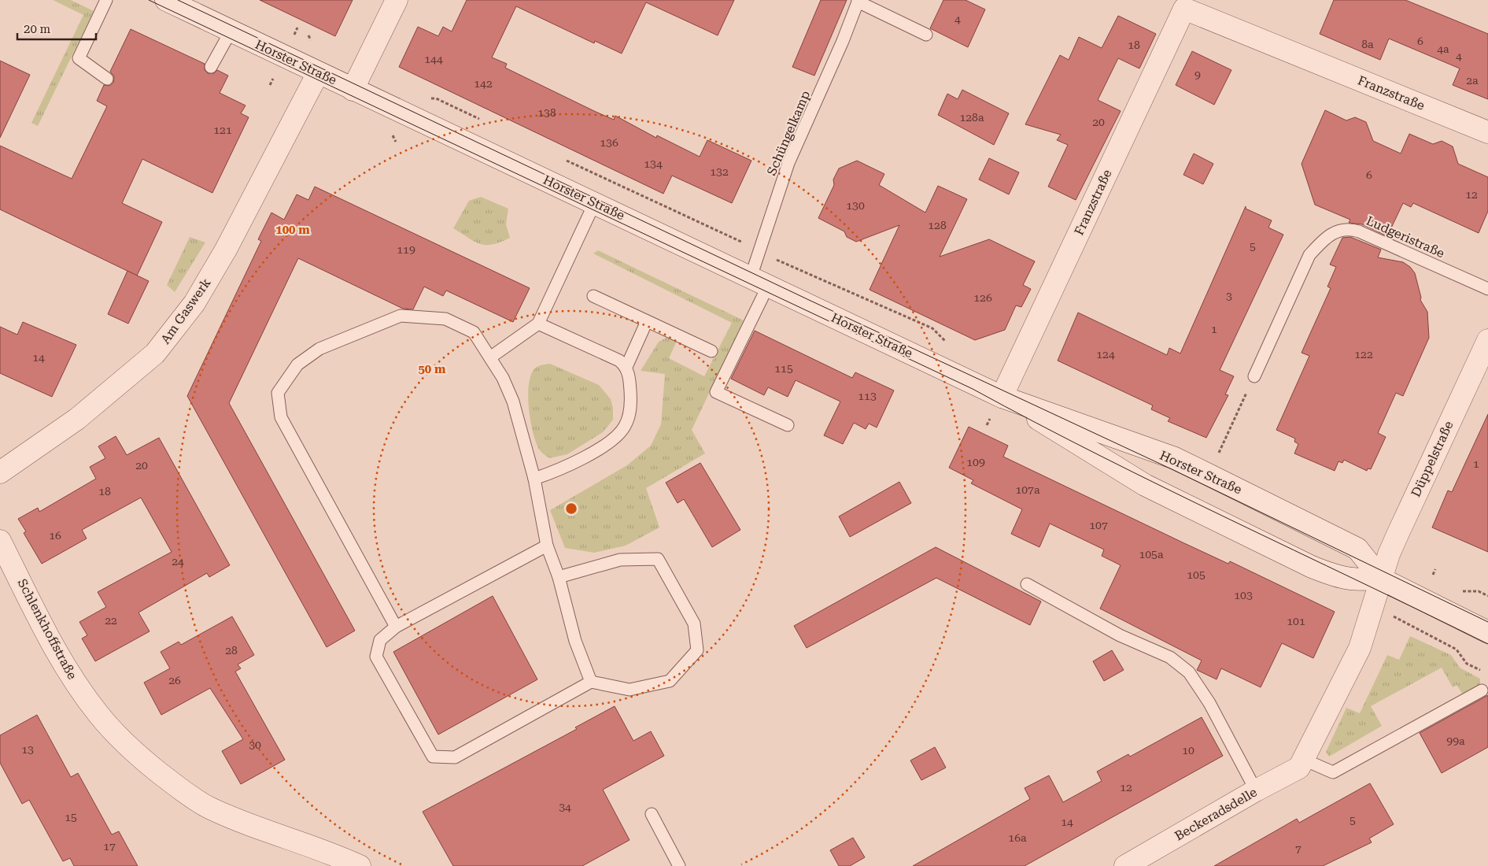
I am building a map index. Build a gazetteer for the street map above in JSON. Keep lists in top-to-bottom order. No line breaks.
{"streets":{"street":["Horster Straße","Franzstraße","Am Gaswerk","Düppelstraße","Schlenkhoffstraße","Beckeradsdelle"],"lane":["Schüngelkamp","Ludgeristraße"]},"crossings":[["Horster Straße","Franzstraße"],["Horster Straße","Schüngelkamp"],["Horster Straße","Am Gaswerk"],["Horster Straße","Düppelstraße"],["Horster Straße","Beckeradsdelle"],["Düppelstraße","Beckeradsdelle"]],"house_numbers":["4","6","8a","18","4a","4","144","9","2a","142","138","128a","20","121","136","134","132","6","12","130","128","5","119","3","126","1","124","122","14","115","113","109","1","20","107a","18","107","16","105a","24","105","103","22","101","28","26","99a","30","13","10","12","34","15","5","14","16a","17","7"],"scale_bar":"20 m","rings":["100 m","50 m"]}
